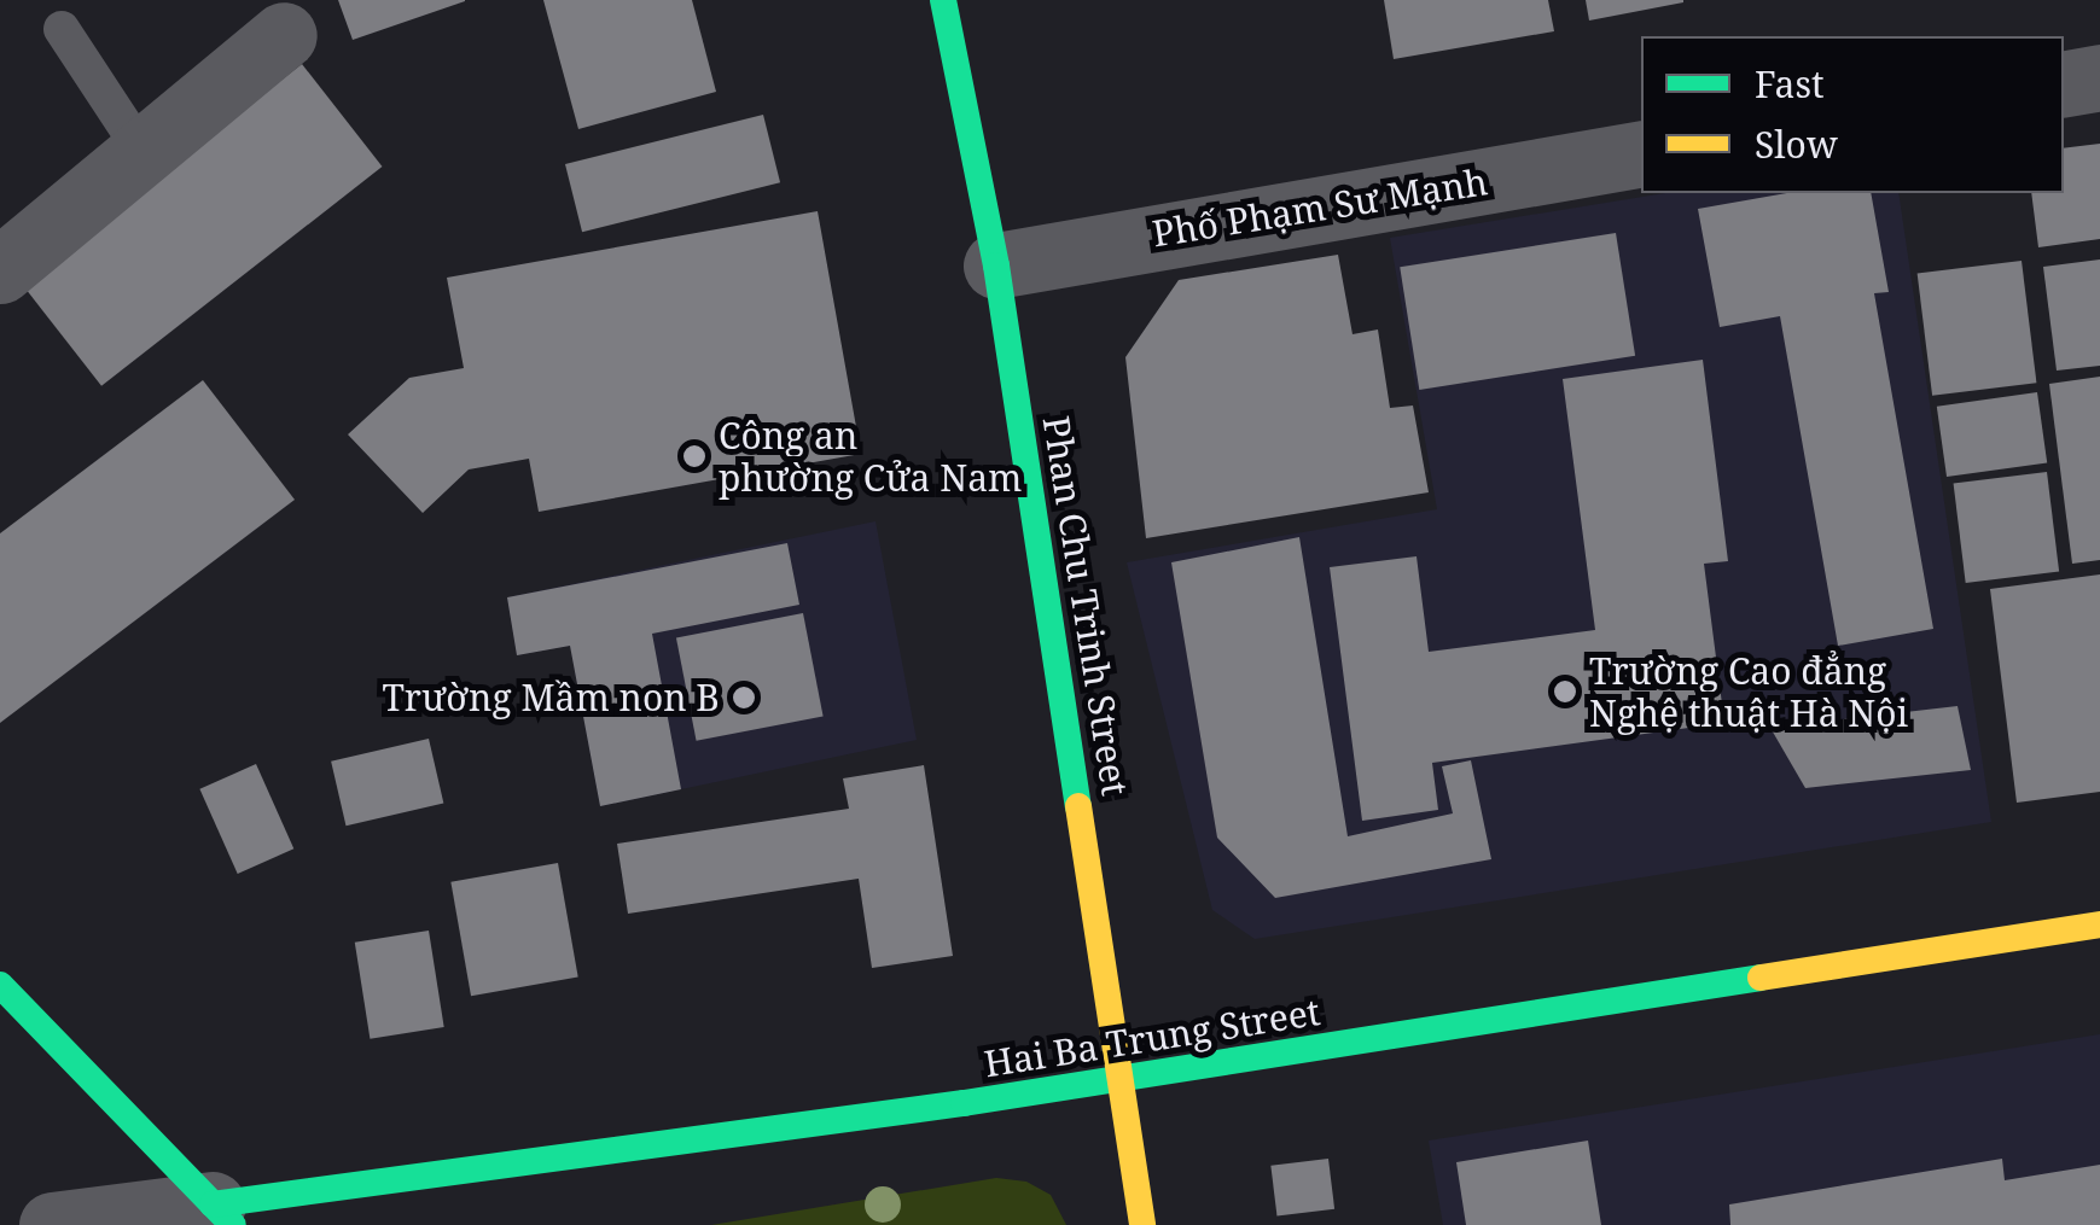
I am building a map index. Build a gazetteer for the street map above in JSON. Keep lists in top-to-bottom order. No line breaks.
{"streets":{"street":["Phố Phạm Sư Mạnh","Phan Chu Trinh Street","Hai Ba Trung Street"]},"crossings":[["Phố Phạm Sư Mạnh","Phan Chu Trinh Street"],["Phan Chu Trinh Street","Hai Ba Trung Street"]],"places":["Công an phường Cửa Nam","Trường Cao đẳng Nghệ thuật Hà Nội","Trường Mầm non B"],"legend":["Fast","Slow"]}
